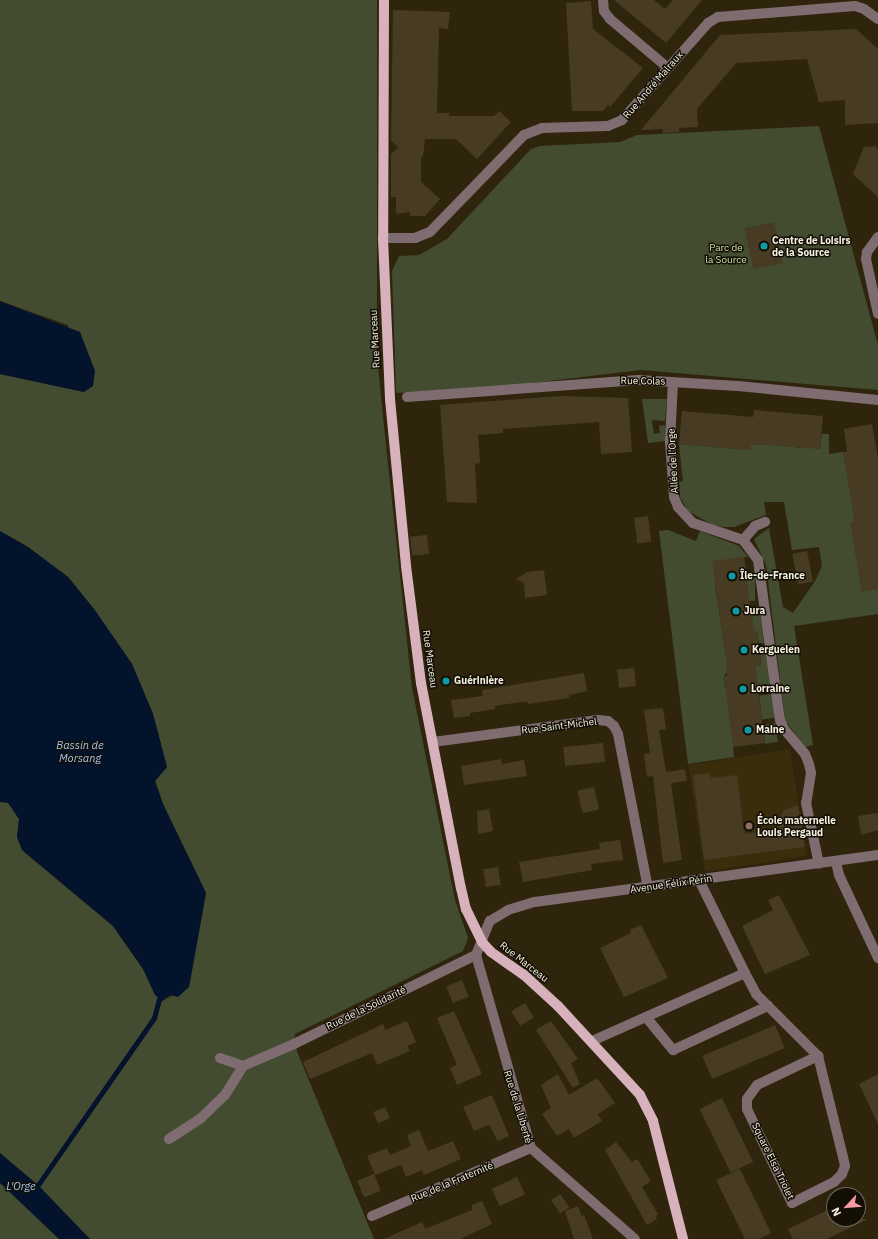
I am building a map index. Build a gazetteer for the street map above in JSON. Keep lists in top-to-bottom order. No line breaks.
{"streets":{"main road":["Rue Marceau"],"street":["Rue André Malraux","Rue Colas","Allée de l'Orge","Rue Saint-Michel","Avenue Félix Périn","Rue de la Solidarité","Rue de la Liberté","Square Elsa Triolet","Rue de la Fraternité"]},"crossings":[["Rue André Malraux","Rue Marceau"],["Rue Marceau","Rue Saint-Michel"],["Rue Marceau","Avenue Félix Périn"],["Rue Colas","Allée de l'Orge"],["Rue Saint-Michel","Avenue Félix Périn"],["Rue de la Solidarité","Rue de la Liberté"],["Rue de la Liberté","Rue de la Fraternité"]],"water":["Bassin de Morsang","L'Orge"],"parks":["Parc de la Source"],"places":["Centre de Loisirs de la Source","Île-de-France","Jura","Kerguelen","Guérinière","Lorraine","Maine","École maternelle Louis Pergaud"],"north":"bottom left"}
